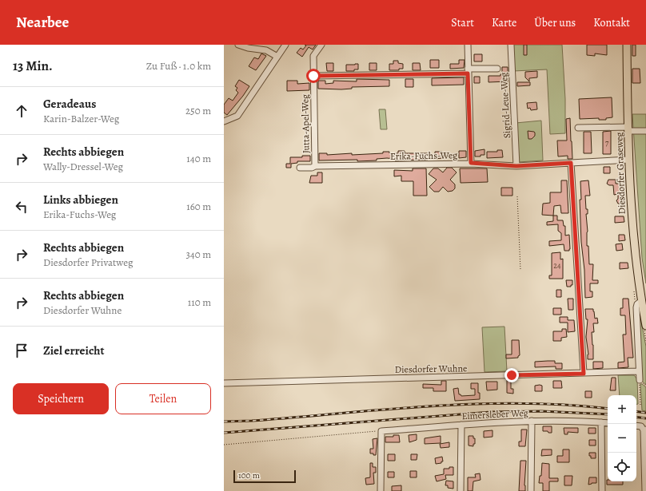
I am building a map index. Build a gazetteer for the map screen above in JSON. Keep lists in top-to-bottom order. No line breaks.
{"streets":{"main road":["Diesdorfer Graseweg"],"street":["Sigrid-Leue-Weg","Jutta-Apel-Weg","Erika-Fuchs-Weg","Diesdorfer Wuhne","Eimersleber Weg"]},"crossings":[["Sigrid-Leue-Weg","Erika-Fuchs-Weg"],["Jutta-Apel-Weg","Erika-Fuchs-Weg"],["Erika-Fuchs-Weg","Diesdorfer Graseweg"],["Diesdorfer Graseweg","Diesdorfer Wuhne"]],"house_numbers":["7","24"],"scale_bar":"100 m","page":{"header":"Nearbee","nav":["Start","Karte","Über uns","Kontakt"],"heading":["13 Min.","Zu Fuß · 1.0 km"],"list":[["Geradeaus","Karin-Balzer-Weg","250 m"],["Rechts abbiegen","Wally-Dressel-Weg","140 m"],["Links abbiegen","Erika-Fuchs-Weg","160 m"],["Rechts abbiegen","Diesdorfer Privatweg","340 m"],["Rechts abbiegen","Diesdorfer Wuhne","110 m"],"Ziel erreicht"],"buttons":["Speichern","Teilen"],"map_buttons":["+","−"],"scale":"100 m"}}
